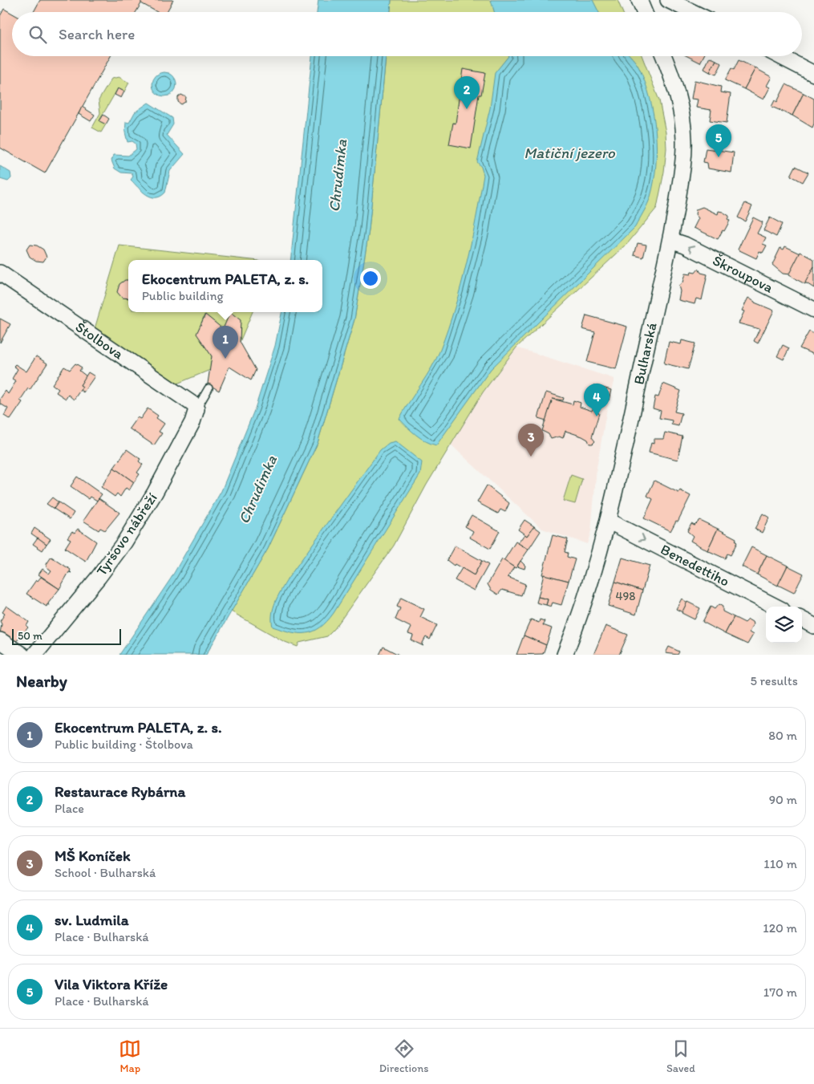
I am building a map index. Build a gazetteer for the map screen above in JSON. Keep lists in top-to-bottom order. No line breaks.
{"streets":{"street":["Škroupova","Štolbova","Bulharská","Tyršovo nábřeží","Benedettiho"]},"crossings":[["Škroupova","Bulharská"],["Štolbova","Tyršovo nábřeží"],["Bulharská","Benedettiho"]],"one_way":["Škroupova","Benedettiho"],"water":["Matiční jezero","Chrudimka"],"house_numbers":["498"],"scale_bar":"50 m","page":{"search":"Search here","pins":["2","5","1","4","3"],"popup":["Ekocentrum PALETA, z. s.","Public building"],"scale":"50 m","heading":["Nearby","5 results"],"list":[{"mark":"1","name":"Ekocentrum PALETA, z. s.","note":"Public building · Štolbova","value":"80 m"},{"mark":"2","name":"Restaurace Rybárna","note":"Place","value":"90 m"},{"mark":"3","name":"MŠ Koníček","note":"School · Bulharská","value":"110 m"},{"mark":"4","name":"sv. Ludmila","note":"Place · Bulharská","value":"120 m"},{"mark":"5","name":"Vila Viktora Kříže","note":"Place · Bulharská","value":"170 m"}],"nav":["Map","Directions","Saved"]}}
